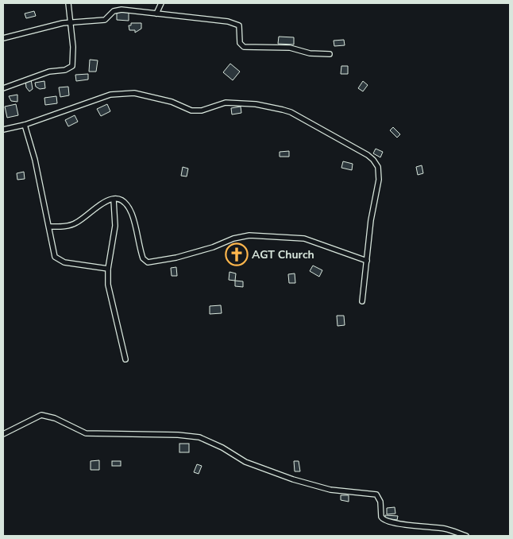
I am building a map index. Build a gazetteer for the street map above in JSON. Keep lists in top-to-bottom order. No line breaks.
{"places":{"church":["AGT Church"]}}
